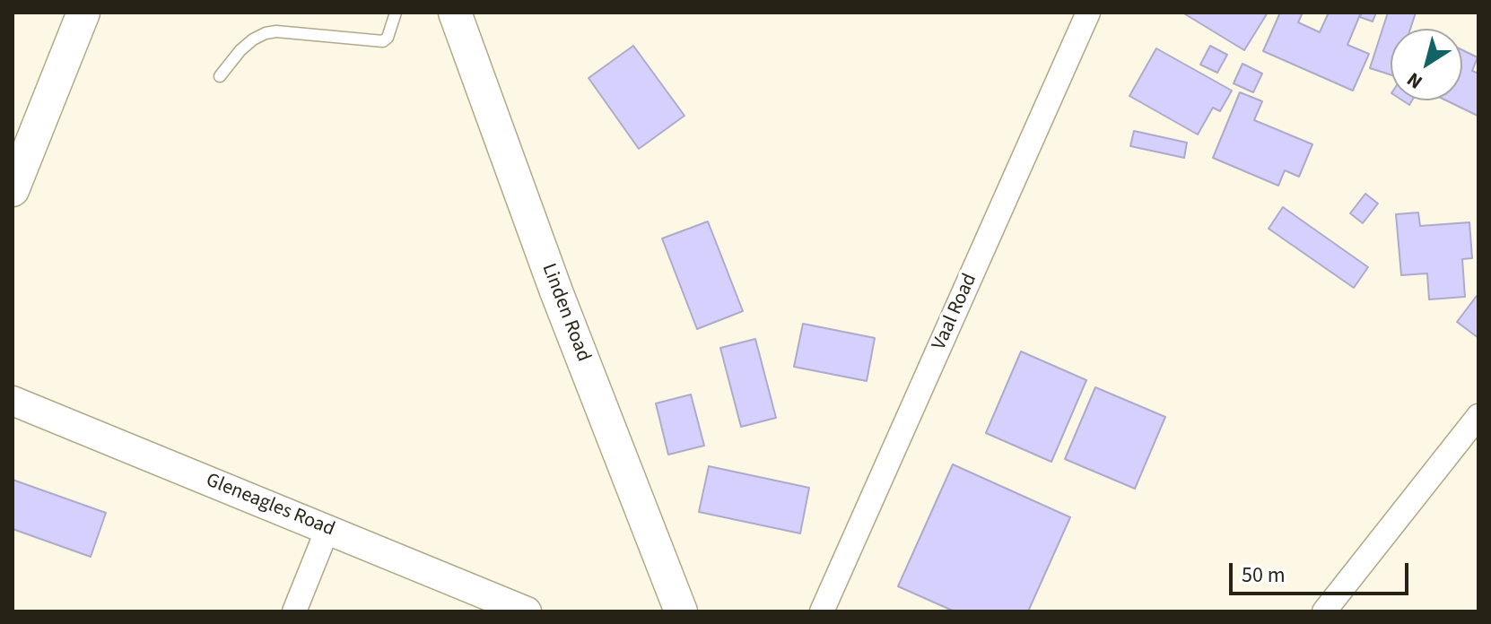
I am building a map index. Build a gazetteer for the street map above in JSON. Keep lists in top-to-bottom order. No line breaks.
{"streets":{"main road":["Linden Road"],"street":["Vaal Road","Gleneagles Road"]},"scale_bar":"50 m","north":"bottom left"}
